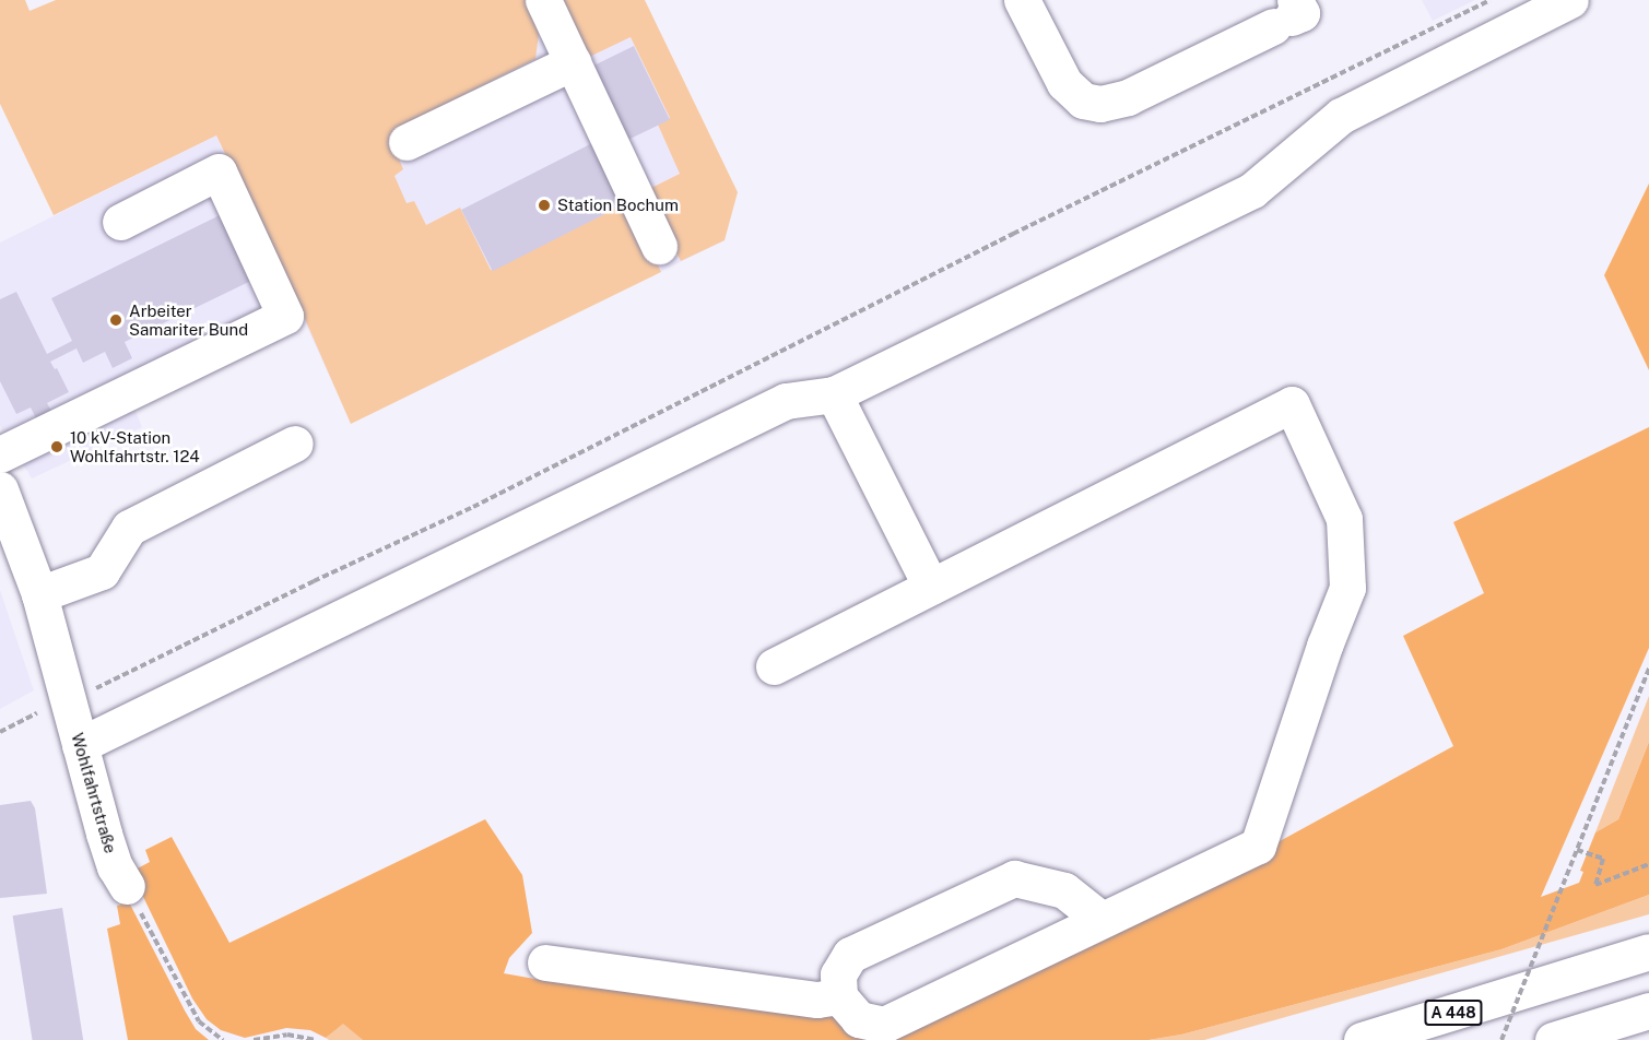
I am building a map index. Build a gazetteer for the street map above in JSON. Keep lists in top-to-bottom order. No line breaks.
{"streets":{"main road":["Wohlfahrtstraße","A 448"]},"places":["Station Bochum","Arbeiter Samariter Bund","10 kV-Station Wohlfahrtstr. 124"]}
